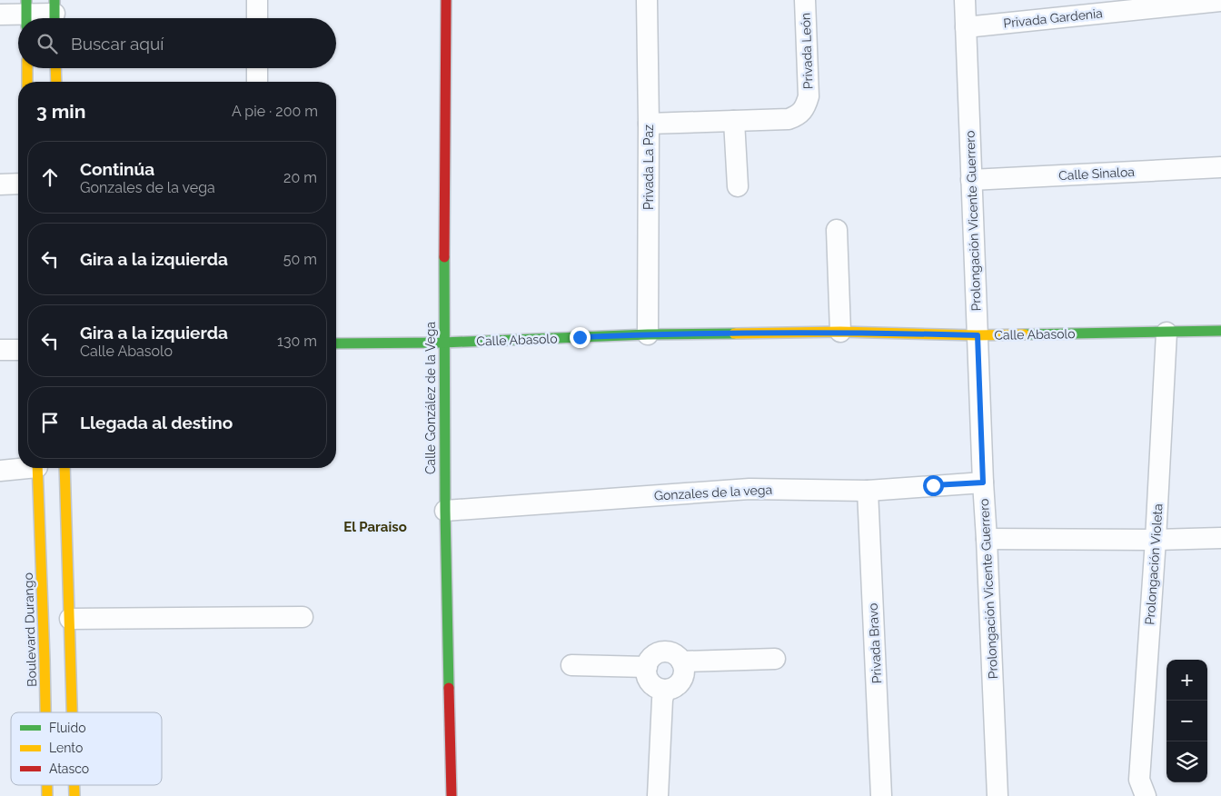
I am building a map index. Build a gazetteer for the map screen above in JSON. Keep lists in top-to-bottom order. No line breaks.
{"streets":{"street":["Privada Gardenia","Privada León","Privada La Paz","Calle Sinaloa","Prolongación Vicente Guerrero","Calle Abasolo","Calle González de la Vega","Gonzales de la vega","Prolongación Violeta","Boulevard Durango","Privada Bravo"]},"crossings":[["Privada Gardenia","Prolongación Vicente Guerrero"],["Privada León","Privada La Paz"],["Privada La Paz","Calle Abasolo"],["Calle Sinaloa","Prolongación Vicente Guerrero"],["Prolongación Vicente Guerrero","Calle Abasolo"],["Prolongación Vicente Guerrero","Gonzales de la vega"],["Calle Abasolo","Calle González de la Vega"],["Calle Abasolo","Prolongación Violeta"],["Calle González de la Vega","Gonzales de la vega"],["Gonzales de la vega","Privada Bravo"]],"districts":["El Paraiso"],"legend":["Fluido","Lento","Atasco"],"page":{"search":"Buscar aquí","heading":["3 min","A pie · 200 m"],"list":[["Continúa","Gonzales de la vega","20 m"],["Gira a la izquierda","50 m"],["Gira a la izquierda","Calle Abasolo","130 m"],"Llegada al destino"],"map_buttons":["+","−"]}}
